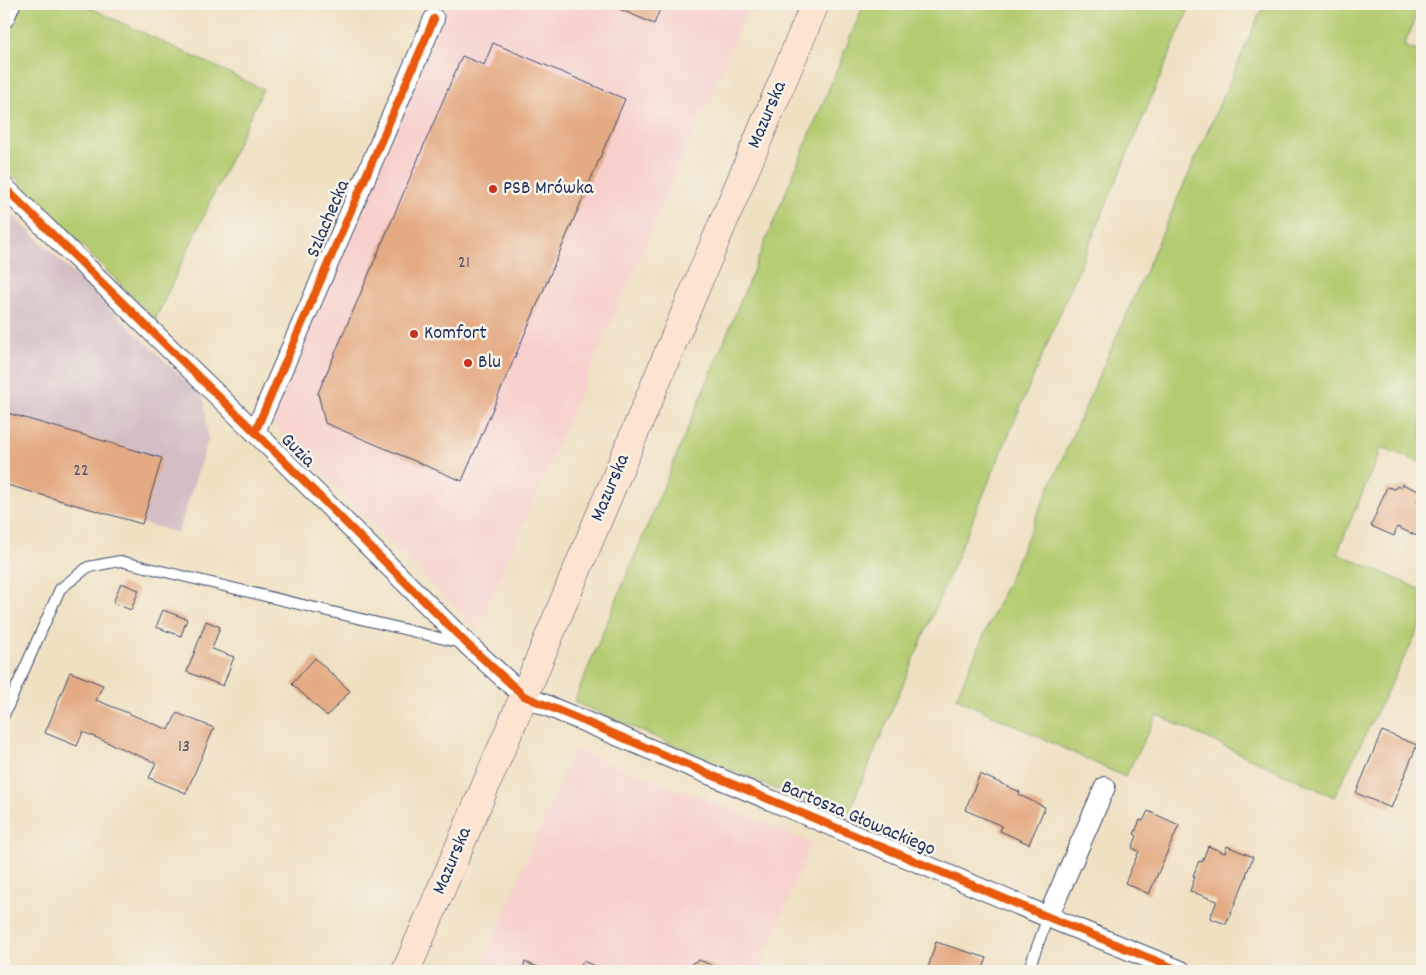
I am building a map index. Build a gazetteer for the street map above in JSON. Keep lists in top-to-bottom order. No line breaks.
{"streets":{"main road":["Mazurska"],"street":["Szlachecka","Guzia","Bartosza Głowackiego"]},"crossings":[["Mazurska","Guzia"],["Mazurska","Bartosza Głowackiego"],["Szlachecka","Guzia"],["Guzia","Bartosza Głowackiego"]],"places":["PSB Mrówka","Komfort","Blu"],"house_numbers":["21","22","13"]}
